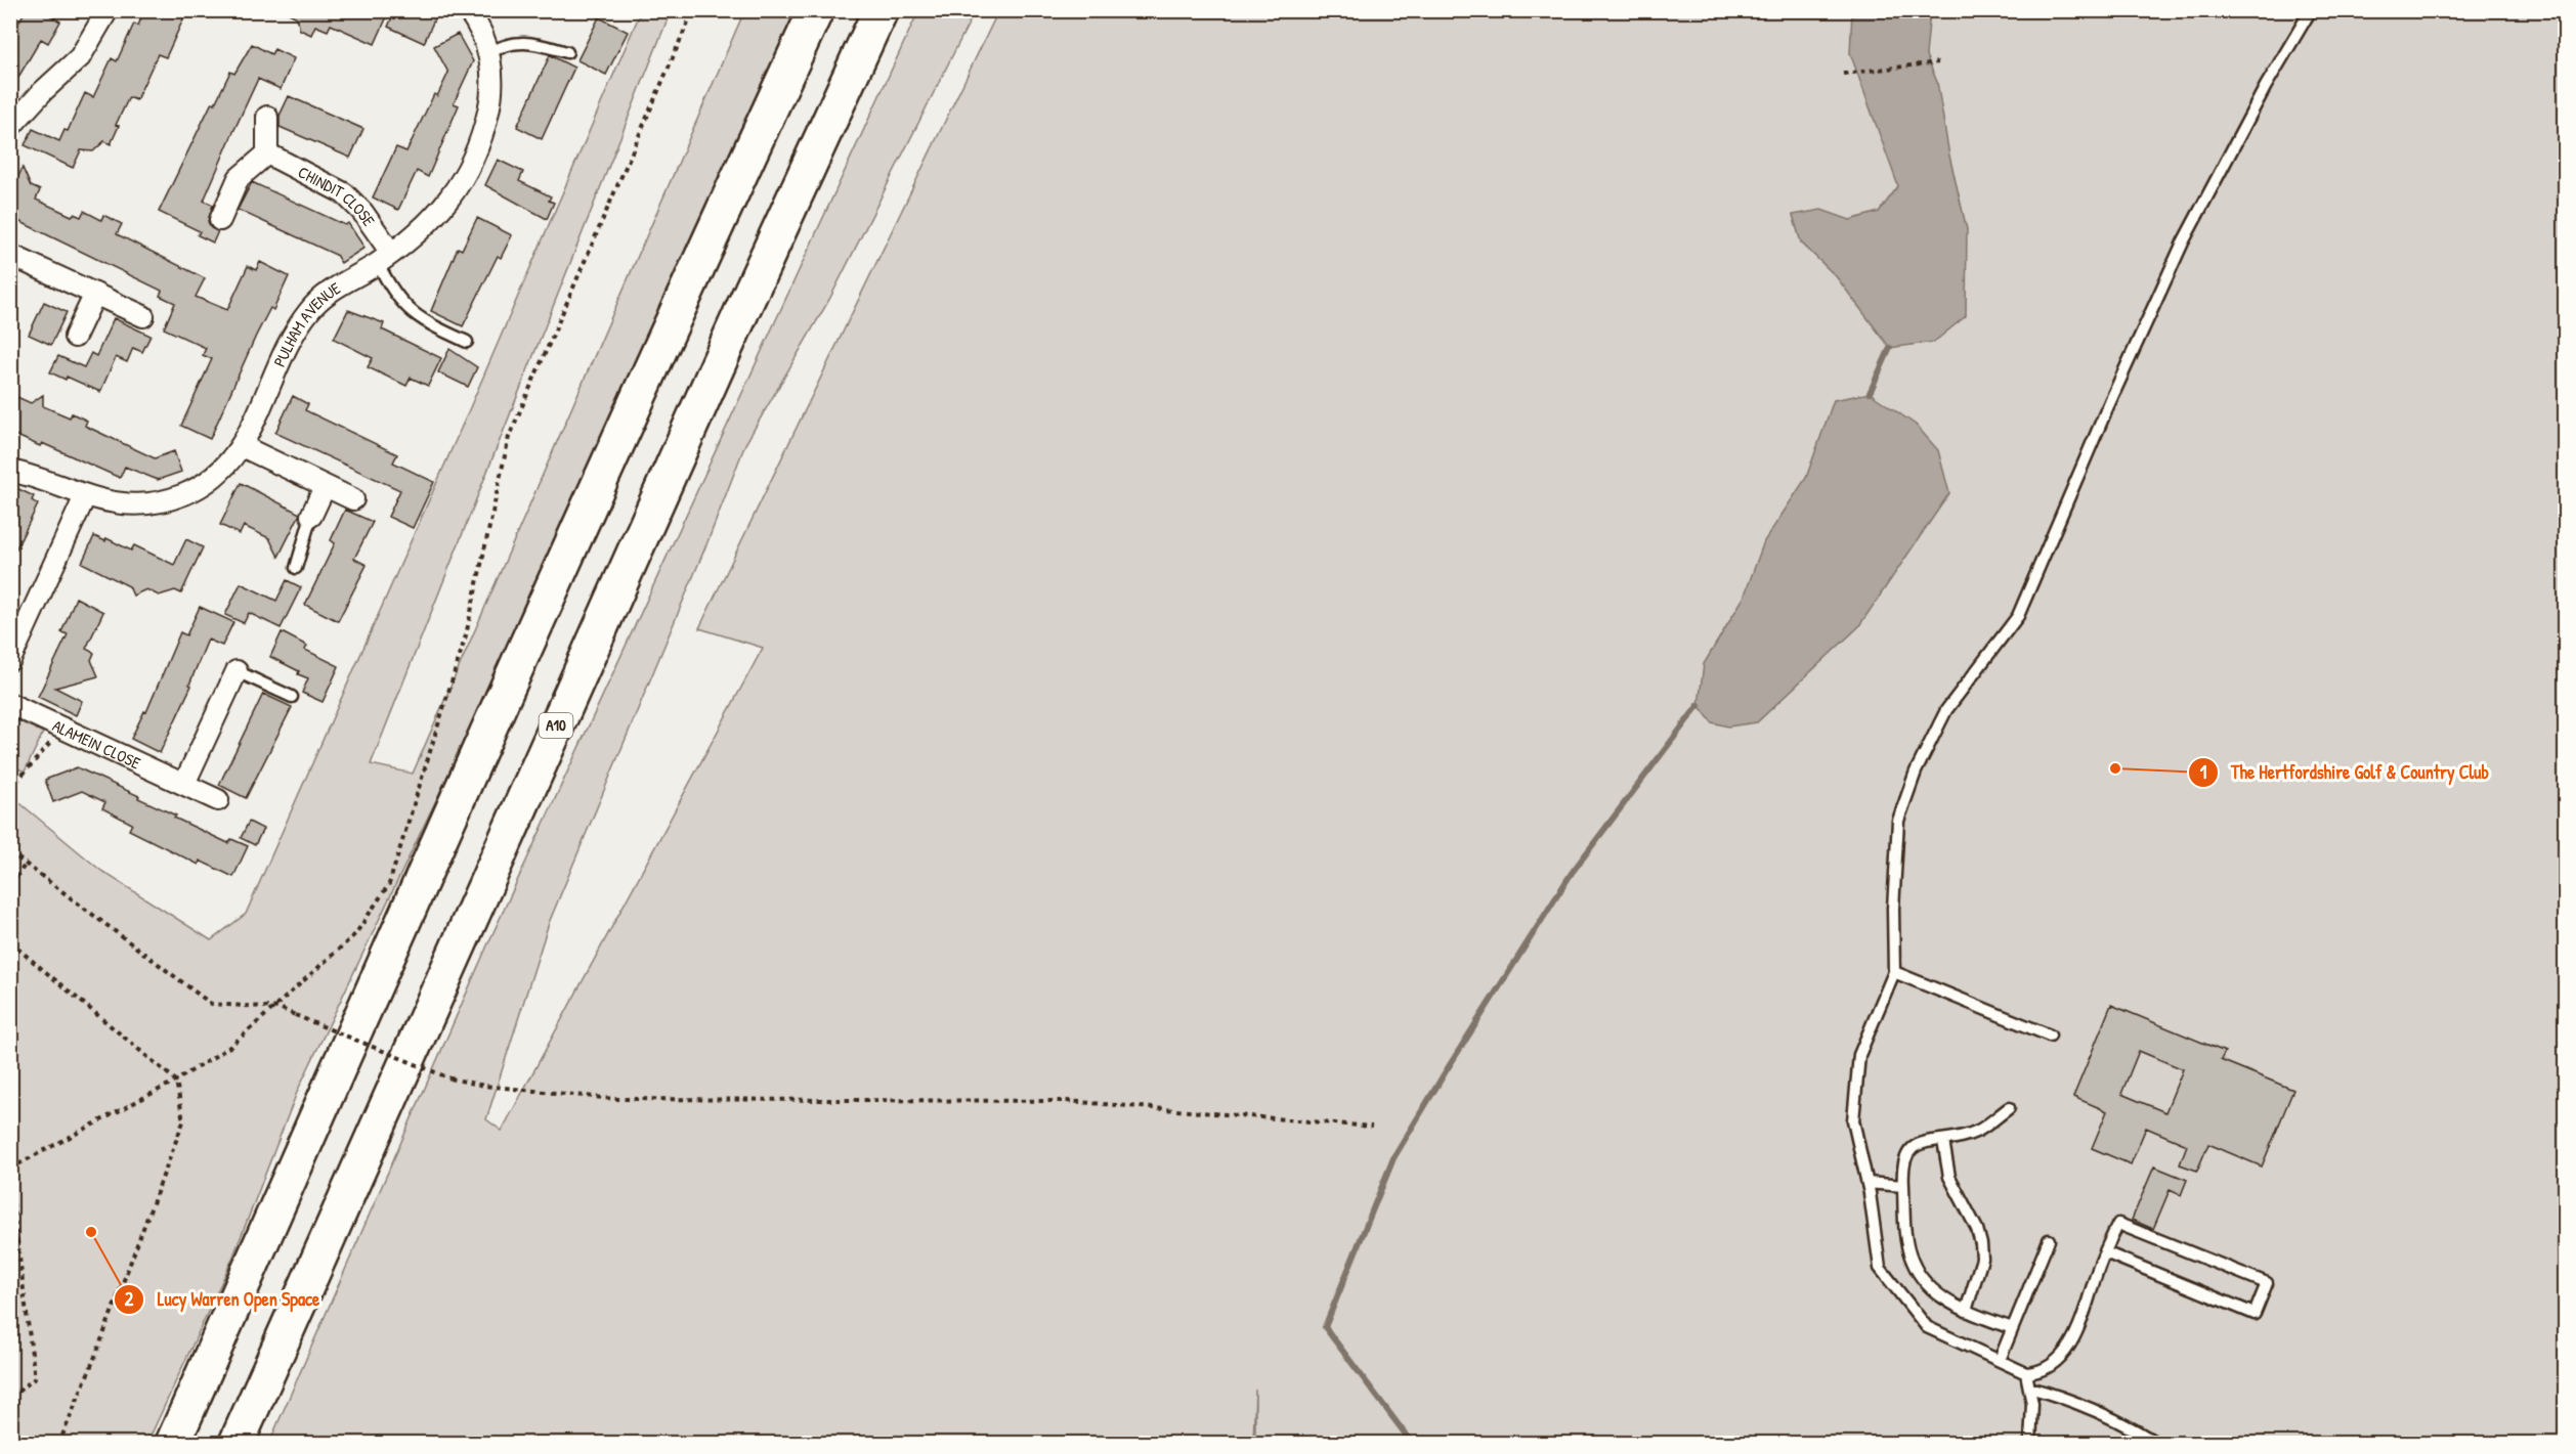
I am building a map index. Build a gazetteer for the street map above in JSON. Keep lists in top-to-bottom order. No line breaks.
{"streets":{"highway":["A10"],"street":["CHINDIT CLOSE","PULHAM AVENUE","ALAMEIN CLOSE"]},"crossings":[["CHINDIT CLOSE","PULHAM AVENUE"]],"places":["The Hertfordshire Golf & Country Club","Lucy Warren Open Space"]}
